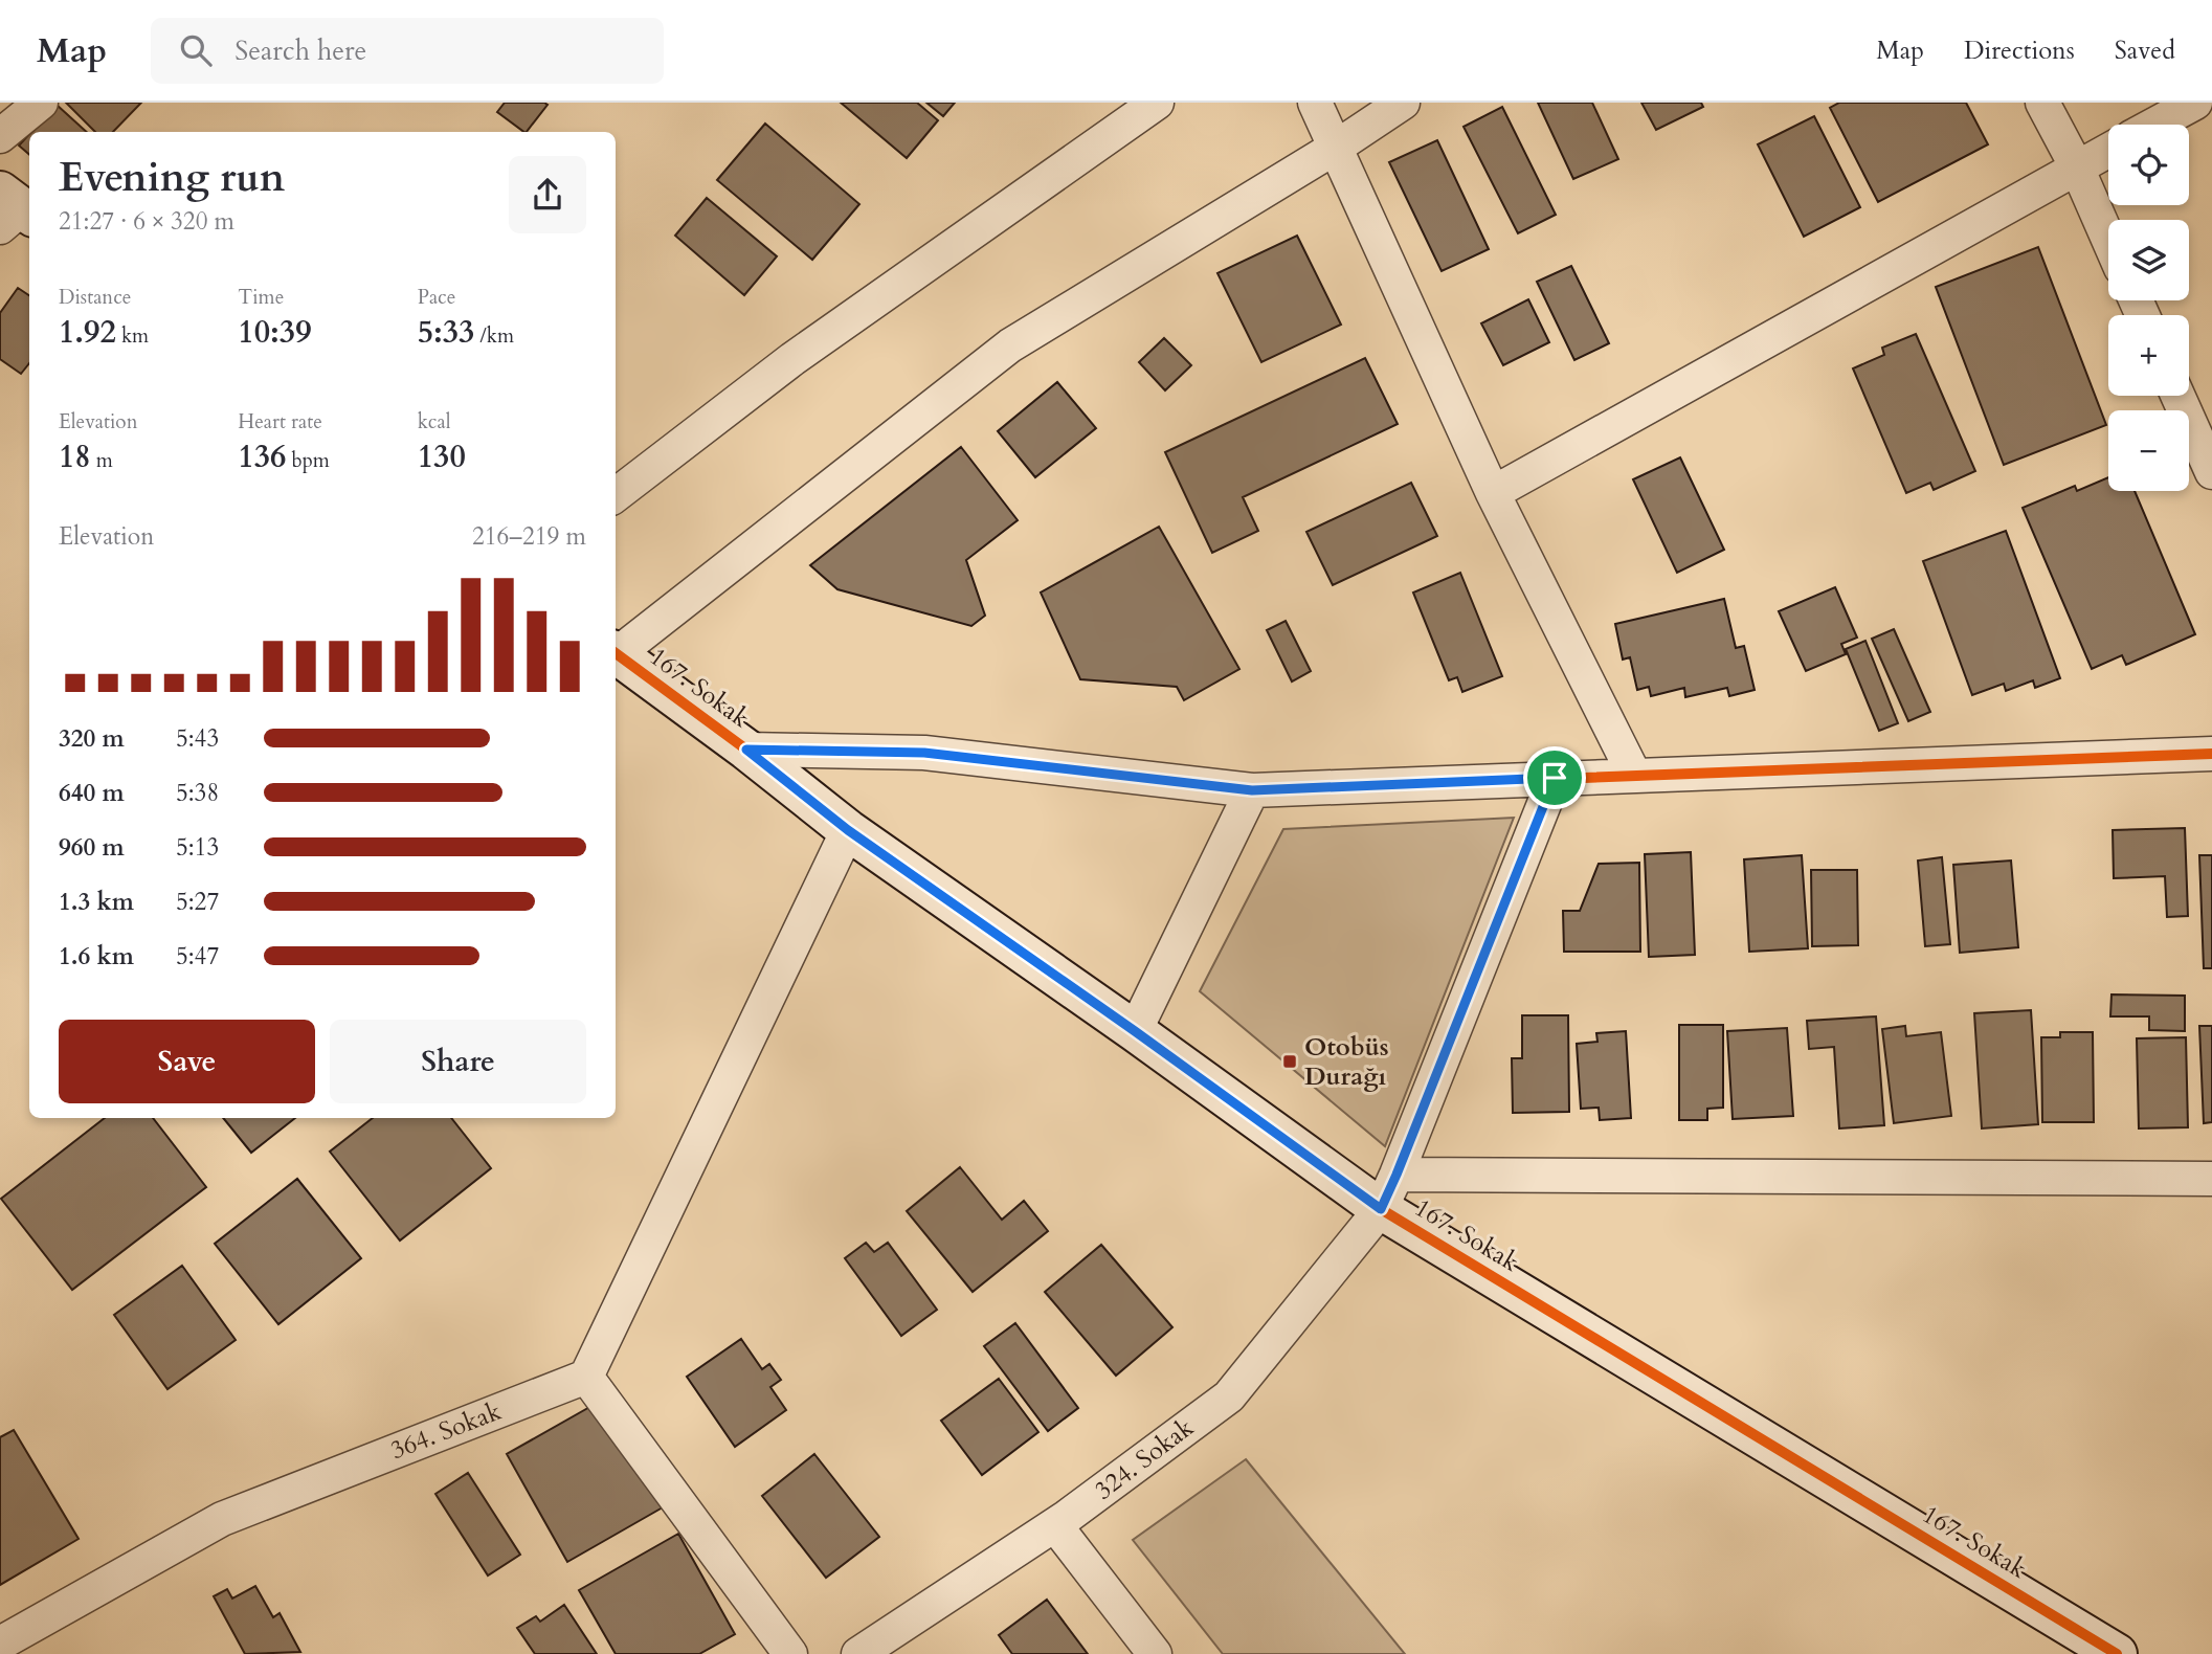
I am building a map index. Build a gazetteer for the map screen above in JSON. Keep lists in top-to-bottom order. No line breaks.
{"streets":{"street":["167. Sokak","364. Sokak","324. Sokak"]},"crossings":[["167. Sokak","324. Sokak"]],"places":{"transit":["Otobüs Durağı"]},"page":{"header":"Map","search":"Search here","nav":["Map","Directions","Saved"],"map_buttons":["+","−"],"heading":["Evening run","21:27 · 6 × 320 m"],"stats":[["Distance","1.92 km"],["Time","10:39"],["Pace","5:33 /km"],["Elevation","18 m"],["Heart rate","136 bpm"],["kcal","130"]],"chart":["Elevation","216–219 m"],"list":[{"name":"320 m","note":"5:43"},{"name":"640 m","note":"5:38"},{"name":"960 m","note":"5:13"},{"name":"1.3 km","note":"5:27"},{"name":"1.6 km","note":"5:47"}],"buttons":["Save","Share"]}}
